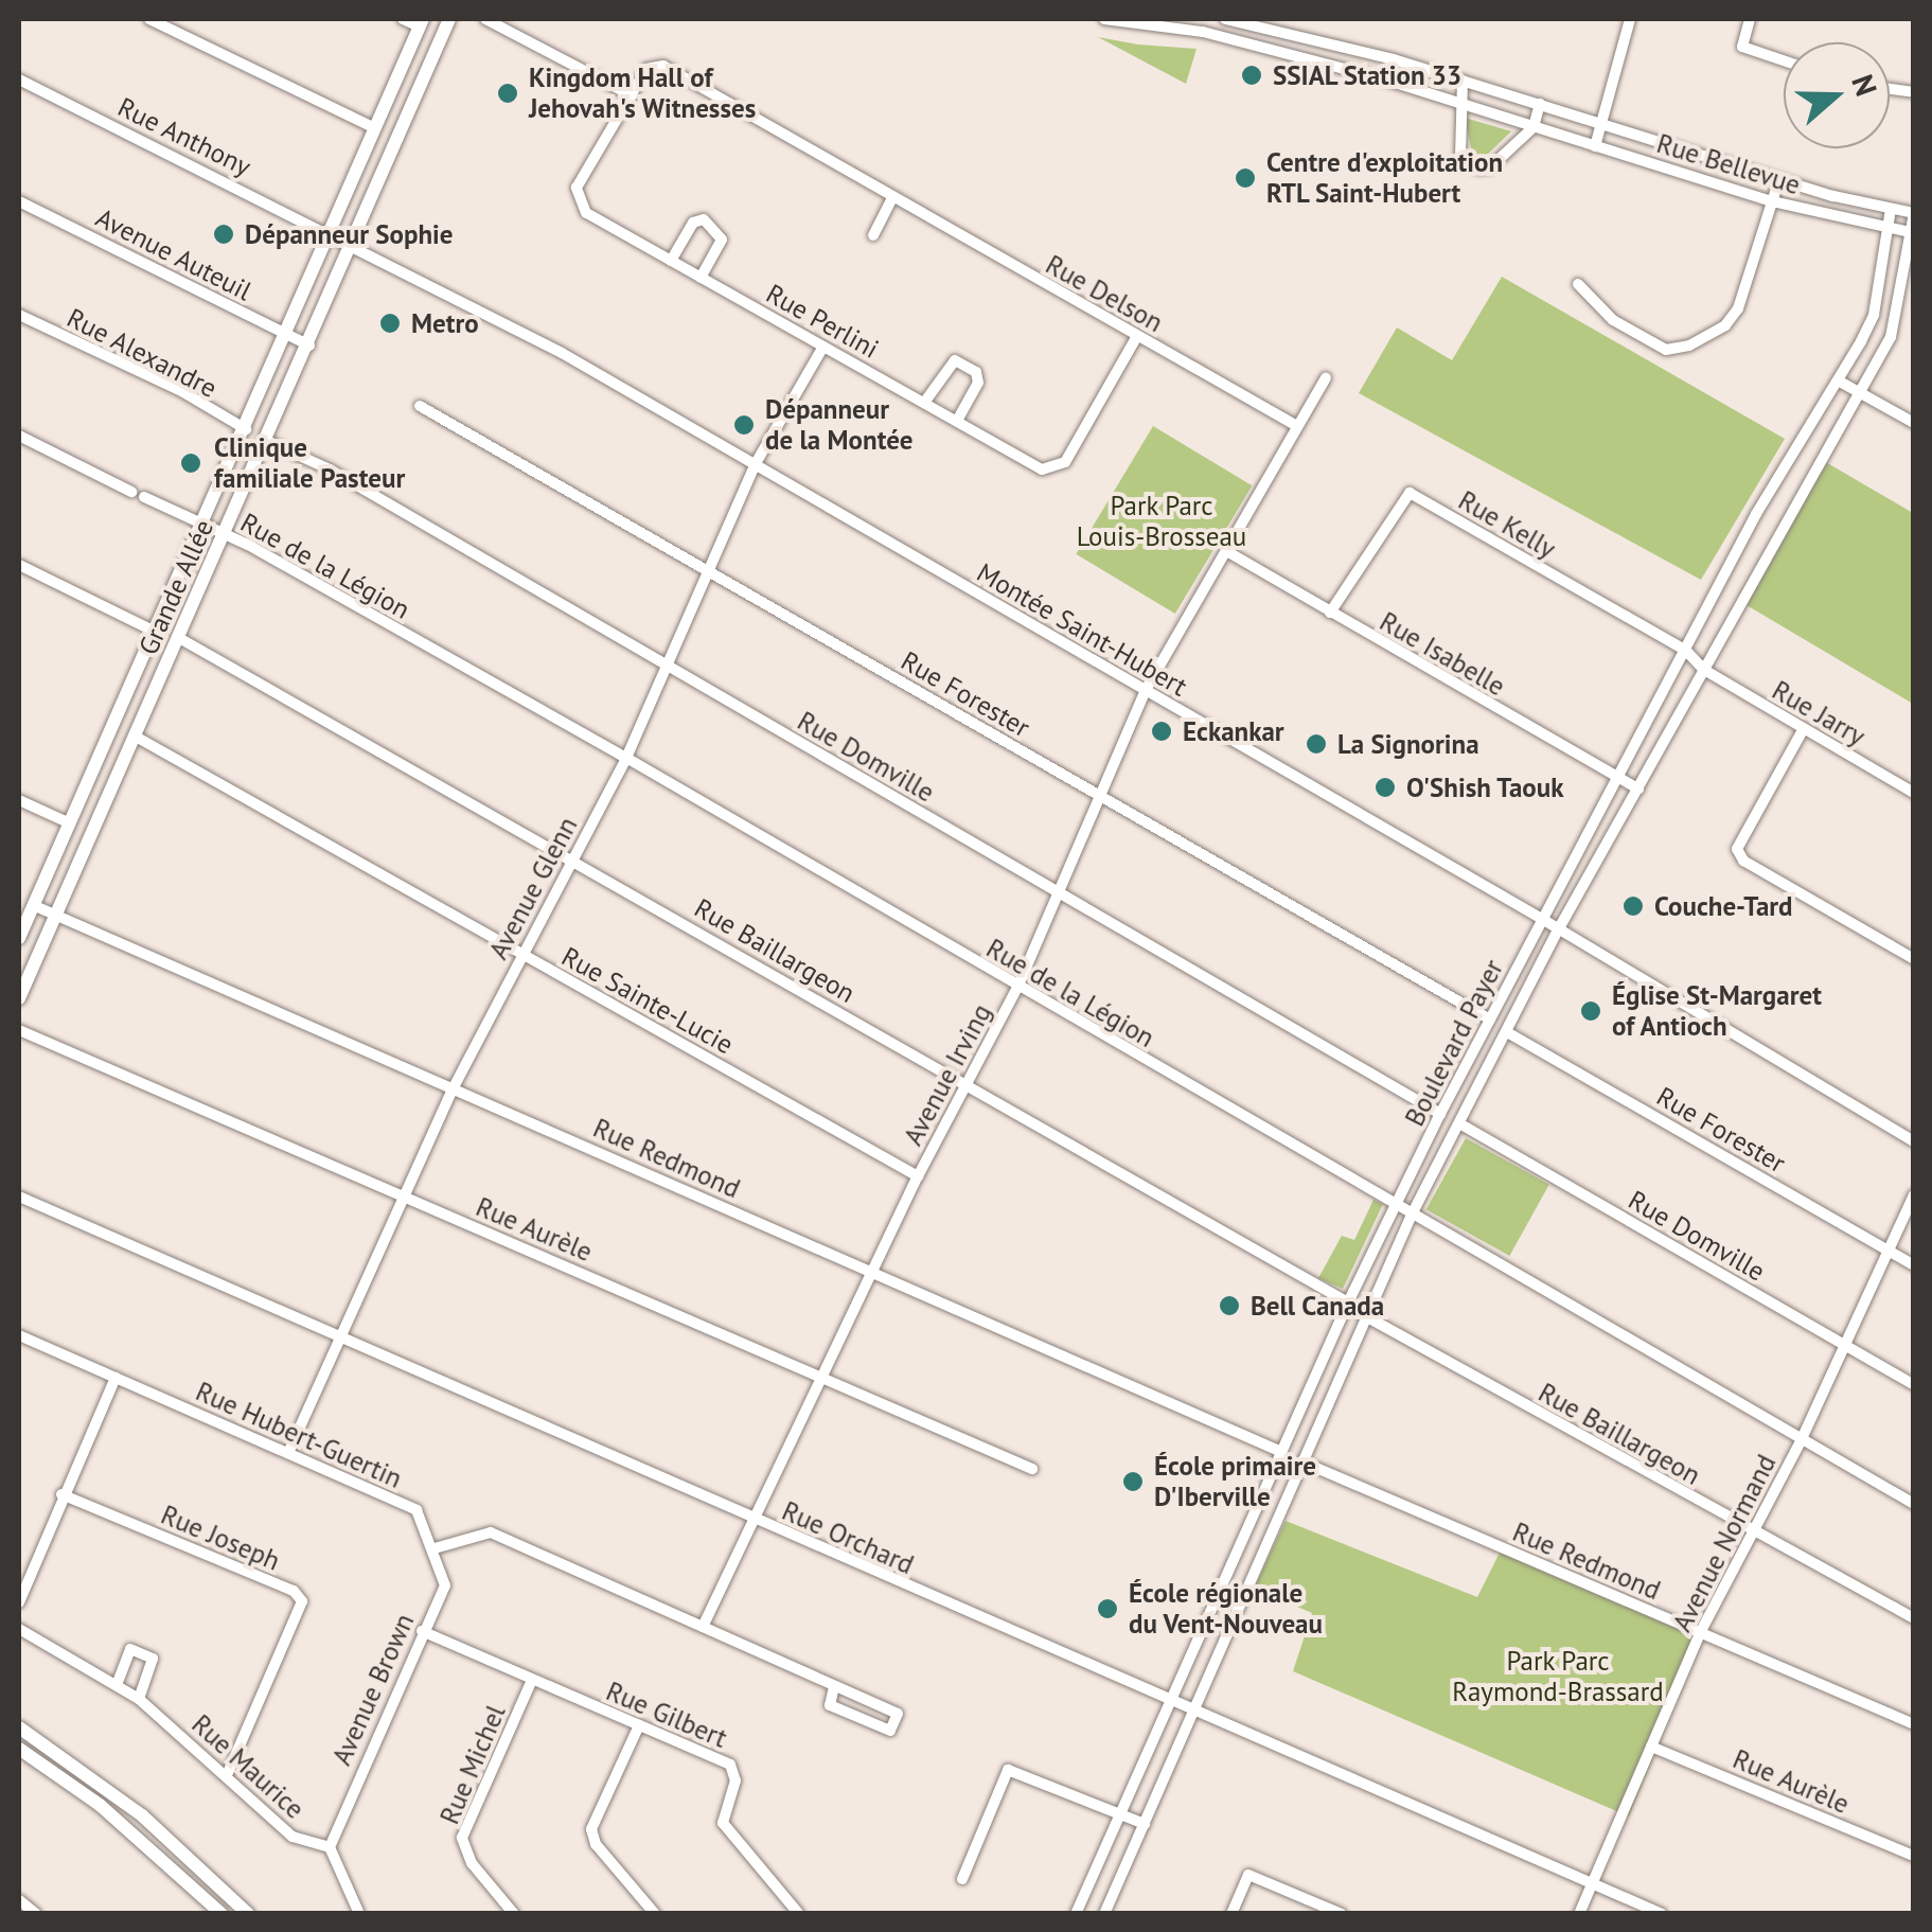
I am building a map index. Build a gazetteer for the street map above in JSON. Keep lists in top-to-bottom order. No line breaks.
{"streets":{"main road":["Grande Allée"],"street":["Rue Anthony","Rue Bellevue","Avenue Auteuil","Rue Delson","Rue Perlini","Rue Alexandre","Rue Kelly","Rue de la Légion","Montée Saint-Hubert","Rue Isabelle","Rue Forester","Rue Jarry","Rue Domville","Avenue Glenn","Rue Baillargeon","Rue Sainte-Lucie","Boulevard Payer","Avenue Irving","Rue Redmond","Rue Aurèle","Rue Hubert-Guertin","Rue Joseph","Rue Orchard","Avenue Normand","Avenue Brown","Rue Gilbert","Rue Michel","Rue Maurice"]},"crossings":[["Rue Anthony","Grande Allée"],["Rue Anthony","Montée Saint-Hubert"],["Rue Bellevue","Boulevard Payer"],["Avenue Auteuil","Grande Allée"],["Rue Delson","Rue Perlini"],["Rue Delson","Avenue Irving"],["Rue Perlini","Avenue Glenn"],["Rue Alexandre","Grande Allée"],["Rue Kelly","Rue Isabelle"],["Rue Kelly","Rue Jarry"],["Rue Kelly","Boulevard Payer"],["Rue de la Légion","Grande Allée"],["Rue de la Légion","Avenue Glenn"],["Rue de la Légion","Boulevard Payer"],["Rue de la Légion","Avenue Irving"],["Rue de la Légion","Avenue Normand"],["Grande Allée","Montée Saint-Hubert"],["Grande Allée","Rue Domville"],["Grande Allée","Rue Baillargeon"],["Grande Allée","Rue Sainte-Lucie"],["Grande Allée","Rue Redmond"],["Montée Saint-Hubert","Avenue Glenn"],["Montée Saint-Hubert","Boulevard Payer"],["Montée Saint-Hubert","Avenue Irving"],["Rue Isabelle","Boulevard Payer"],["Rue Isabelle","Avenue Irving"],["Rue Forester","Avenue Glenn"],["Rue Forester","Boulevard Payer"],["Rue Forester","Avenue Irving"],["Rue Forester","Avenue Normand"],["Rue Jarry","Boulevard Payer"],["Rue Domville","Avenue Glenn"],["Rue Domville","Boulevard Payer"],["Rue Domville","Avenue Irving"],["Rue Domville","Avenue Normand"],["Avenue Glenn","Rue Baillargeon"],["Avenue Glenn","Rue Sainte-Lucie"],["Avenue Glenn","Rue Redmond"],["Avenue Glenn","Rue Aurèle"],["Avenue Glenn","Rue Hubert-Guertin"],["Avenue Glenn","Rue Orchard"],["Rue Baillargeon","Boulevard Payer"],["Rue Baillargeon","Avenue Irving"],["Rue Baillargeon","Avenue Normand"],["Rue Sainte-Lucie","Avenue Irving"],["Boulevard Payer","Rue Redmond"],["Boulevard Payer","Rue Orchard"],["Avenue Irving","Rue Redmond"],["Avenue Irving","Rue Aurèle"],["Avenue Irving","Rue Orchard"],["Rue Redmond","Avenue Normand"],["Rue Aurèle","Avenue Normand"],["Rue Hubert-Guertin","Avenue Brown"],["Rue Joseph","Rue Maurice"],["Rue Orchard","Avenue Normand"],["Avenue Brown","Rue Gilbert"],["Avenue Brown","Rue Maurice"],["Rue Gilbert","Rue Michel"]],"parks":["Park Parc Louis-Brosseau","Park Parc Raymond-Brassard"],"places":["SSIAL Station 33","Kingdom Hall of Jehovah's Witnesses","Centre d'exploitation RTL Saint-Hubert","Dépanneur Sophie","Metro","Dépanneur de la Montée","Clinique familiale Pasteur","Eckankar","La Signorina","O'Shish Taouk","Couche-Tard","Église St-Margaret of Antioch","Bell Canada","École primaire D'Iberville","École régionale du Vent-Nouveau"],"north":"right"}
